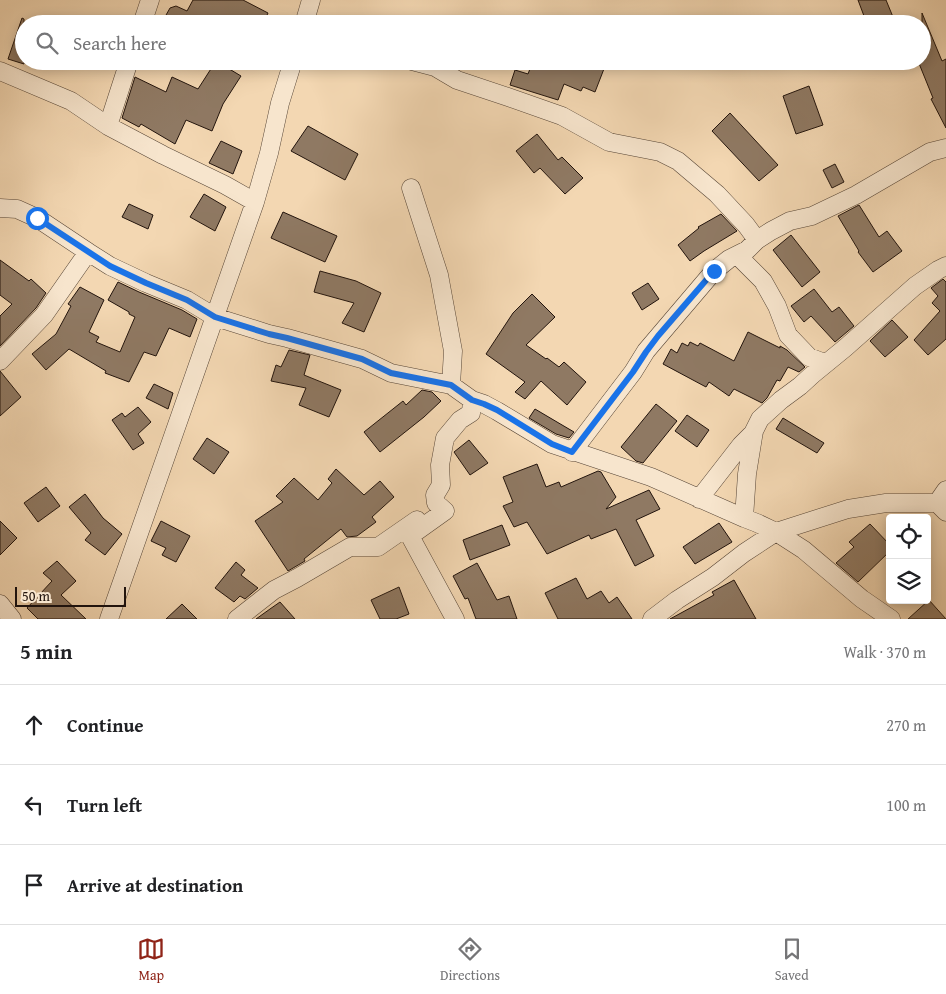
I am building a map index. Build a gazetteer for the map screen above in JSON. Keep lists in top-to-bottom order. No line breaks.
{"scale_bar":"50 m","page":{"search":"Search here","scale":"50 m","heading":["5 min","Walk · 370 m"],"list":[["Continue","270 m"],["Turn left","100 m"],"Arrive at destination"],"nav":["Map","Directions","Saved"]}}
